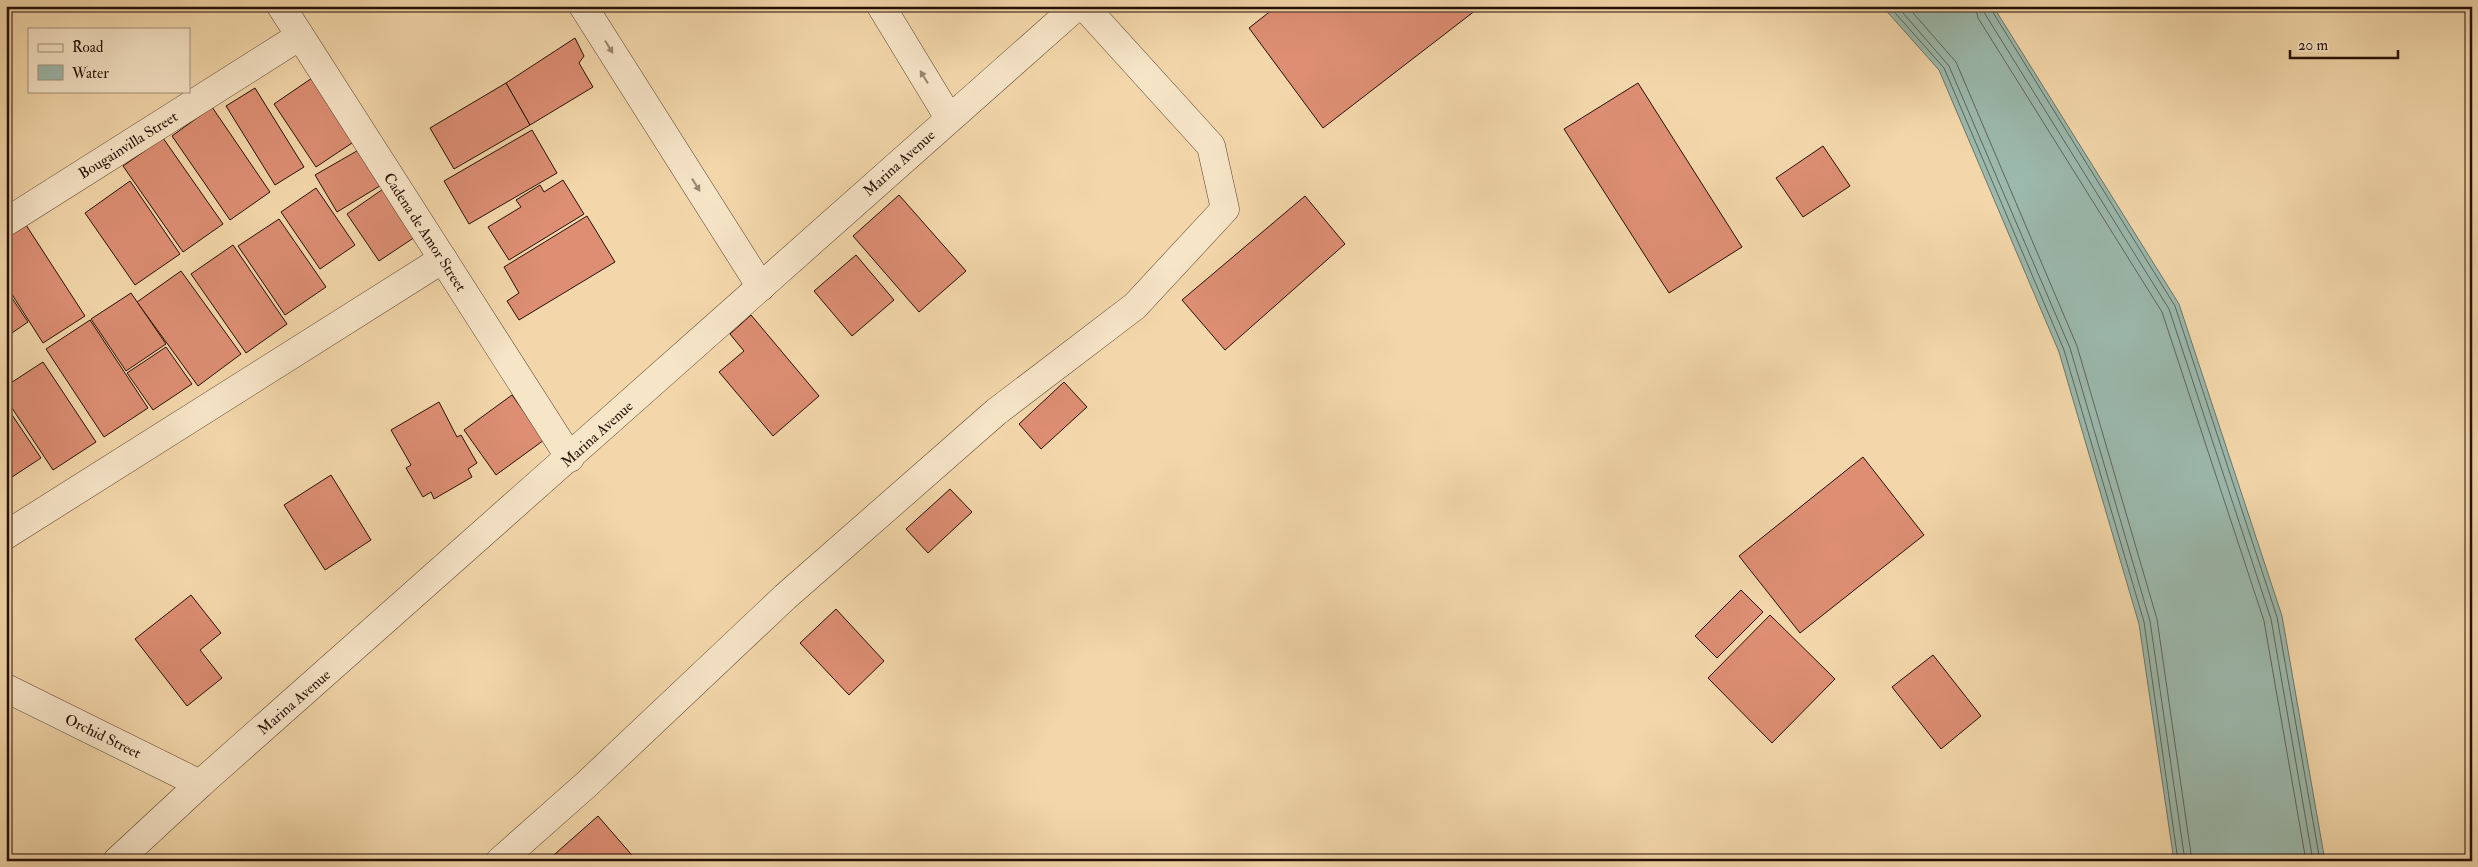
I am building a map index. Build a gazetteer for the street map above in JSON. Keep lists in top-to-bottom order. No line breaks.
{"streets":{"street":["Bougainvilla Street","Marina Avenue","Cadena de Amor Street","Orchid Street"]},"crossings":[["Bougainvilla Street","Cadena de Amor Street"],["Marina Avenue","Cadena de Amor Street"],["Marina Avenue","Orchid Street"]],"legend":["Road","Water"],"scale_bar":"20 m"}
